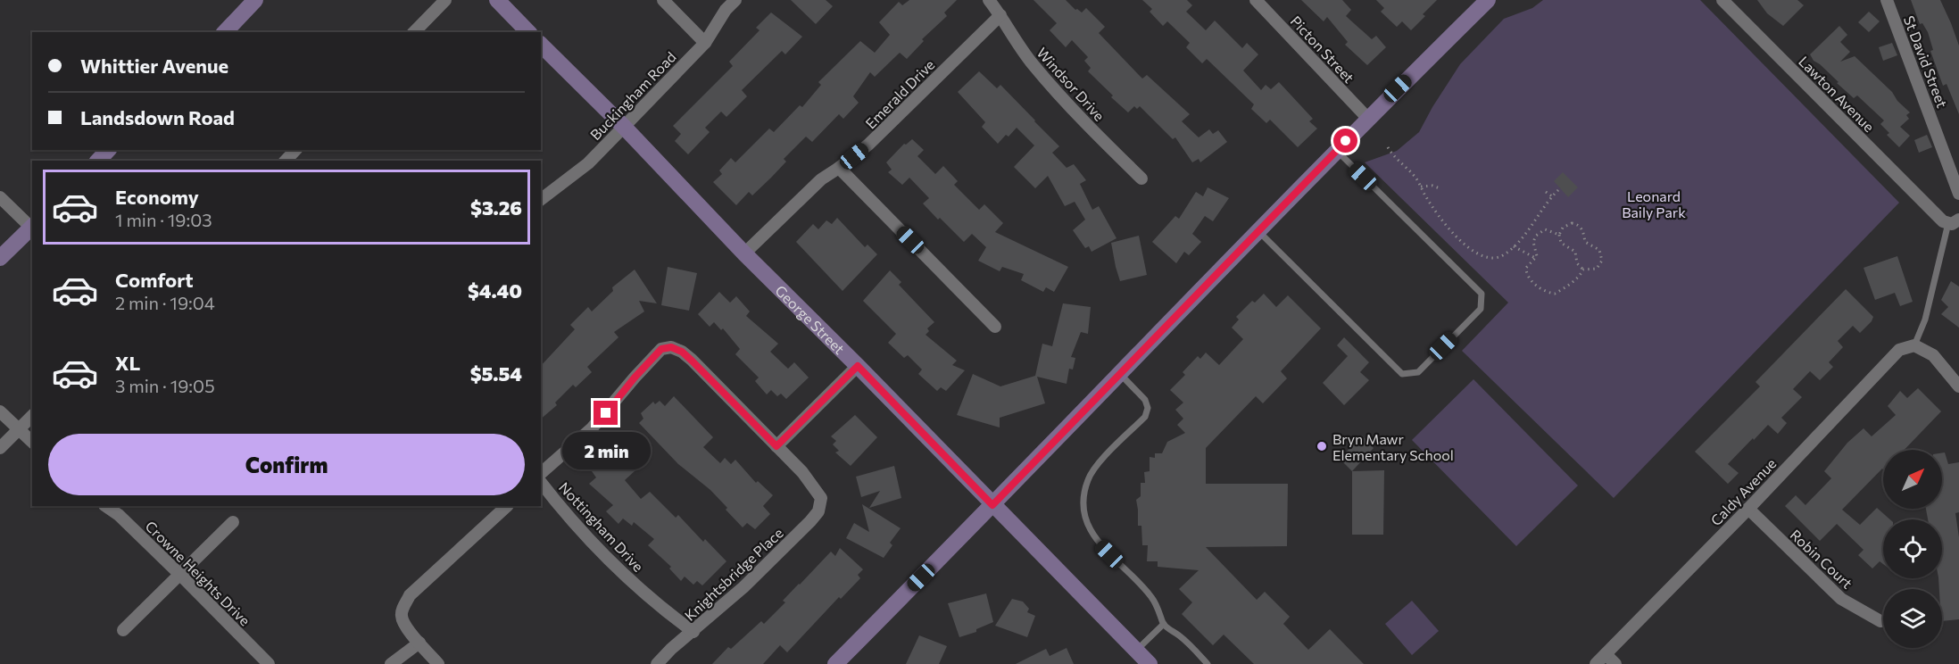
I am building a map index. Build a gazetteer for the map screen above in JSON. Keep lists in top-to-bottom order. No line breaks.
{"streets":{"street":["Picton Street","St David Street","Windsor Drive","Emerald Drive","Lawton Avenue","Buckingham Road","George Street","Caldy Avenue","Nottingham Drive","Robin Court","Crowne Heights Drive","Knightsbridge Place"]},"crossings":[["Windsor Drive","Emerald Drive"],["Emerald Drive","George Street"],["Buckingham Road","George Street"],["Caldy Avenue","Robin Court"],["Nottingham Drive","Knightsbridge Place"]],"parks":["Leonard Baily Park"],"places":["Bryn Mawr Elementary School"],"north":"top right","page":{"banner":["Whittier Avenue","Landsdown Road"],"list":[{"name":"Economy","note":"1 min · 19:03","value":"$3.26"},{"name":"Comfort","note":"2 min · 19:04","value":"$4.40"},{"name":"XL","note":"3 min · 19:05","value":"$5.54"}],"buttons":"Confirm","bubble":"2 min"}}
